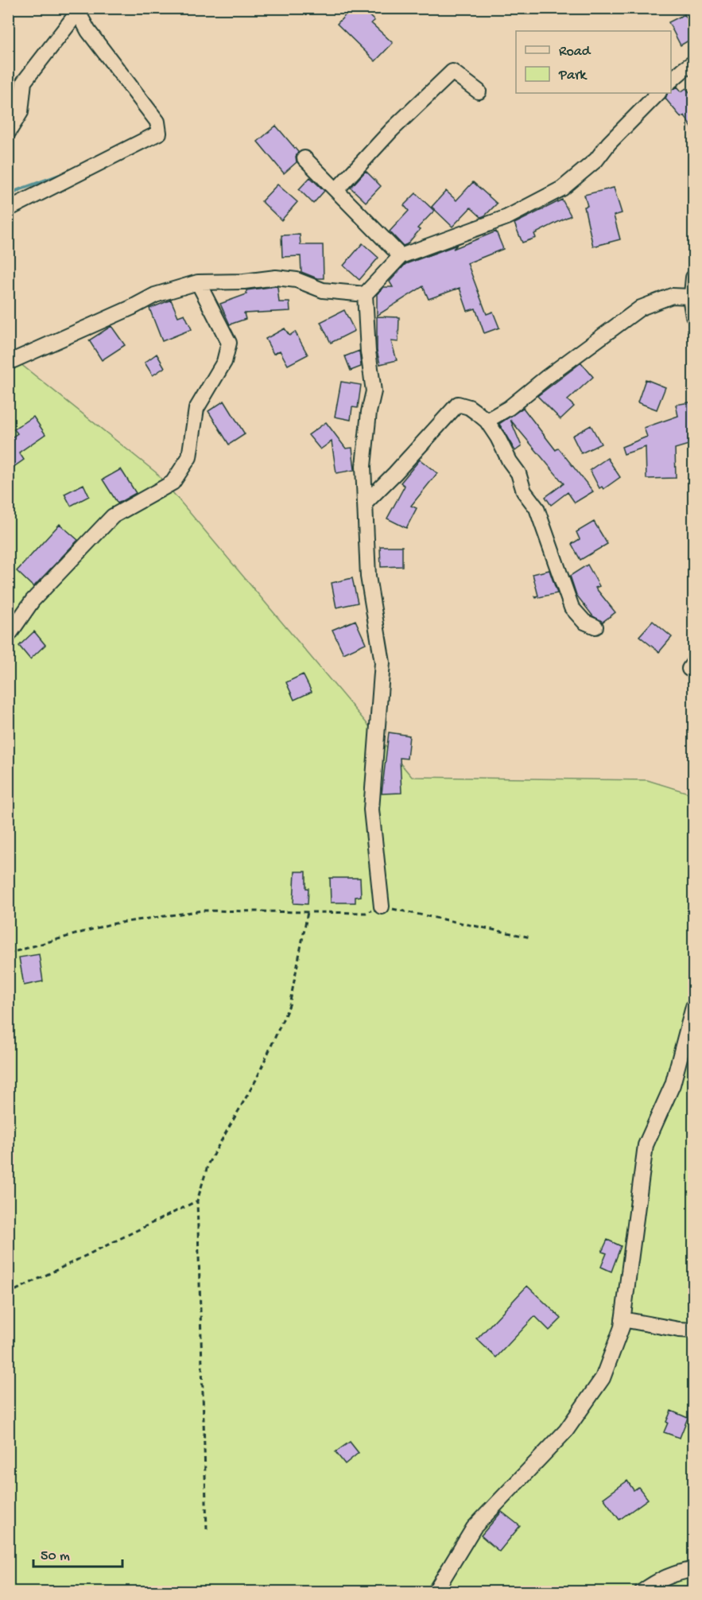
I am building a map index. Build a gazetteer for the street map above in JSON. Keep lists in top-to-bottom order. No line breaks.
{"legend":["Road","Park"],"scale_bar":"50 m"}
